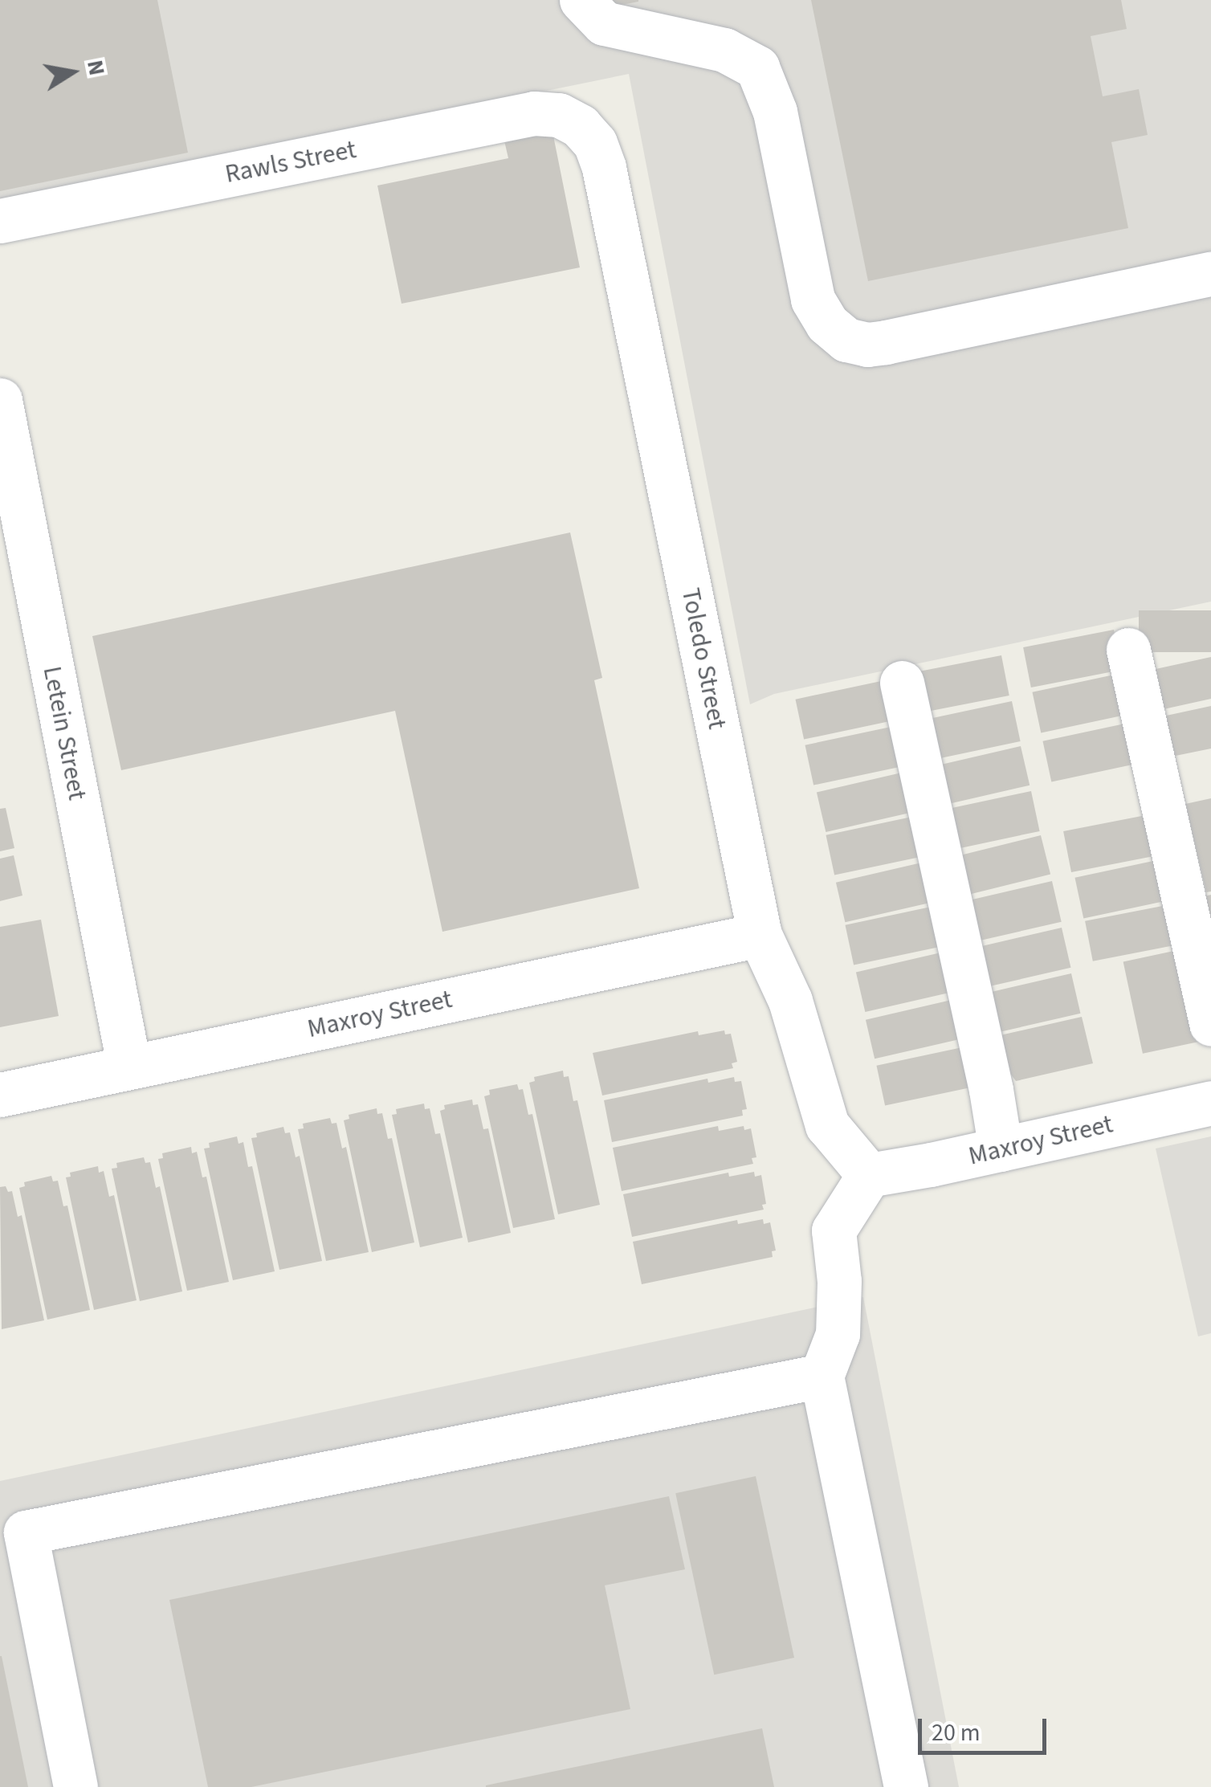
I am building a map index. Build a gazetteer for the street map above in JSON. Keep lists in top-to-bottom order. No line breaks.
{"streets":{"street":["Rawls Street","Toledo Street","Letein Street","Maxroy Street"]},"crossings":[["Rawls Street","Toledo Street"],["Toledo Street","Maxroy Street"],["Letein Street","Maxroy Street"]],"scale_bar":"20 m","north":"right"}
